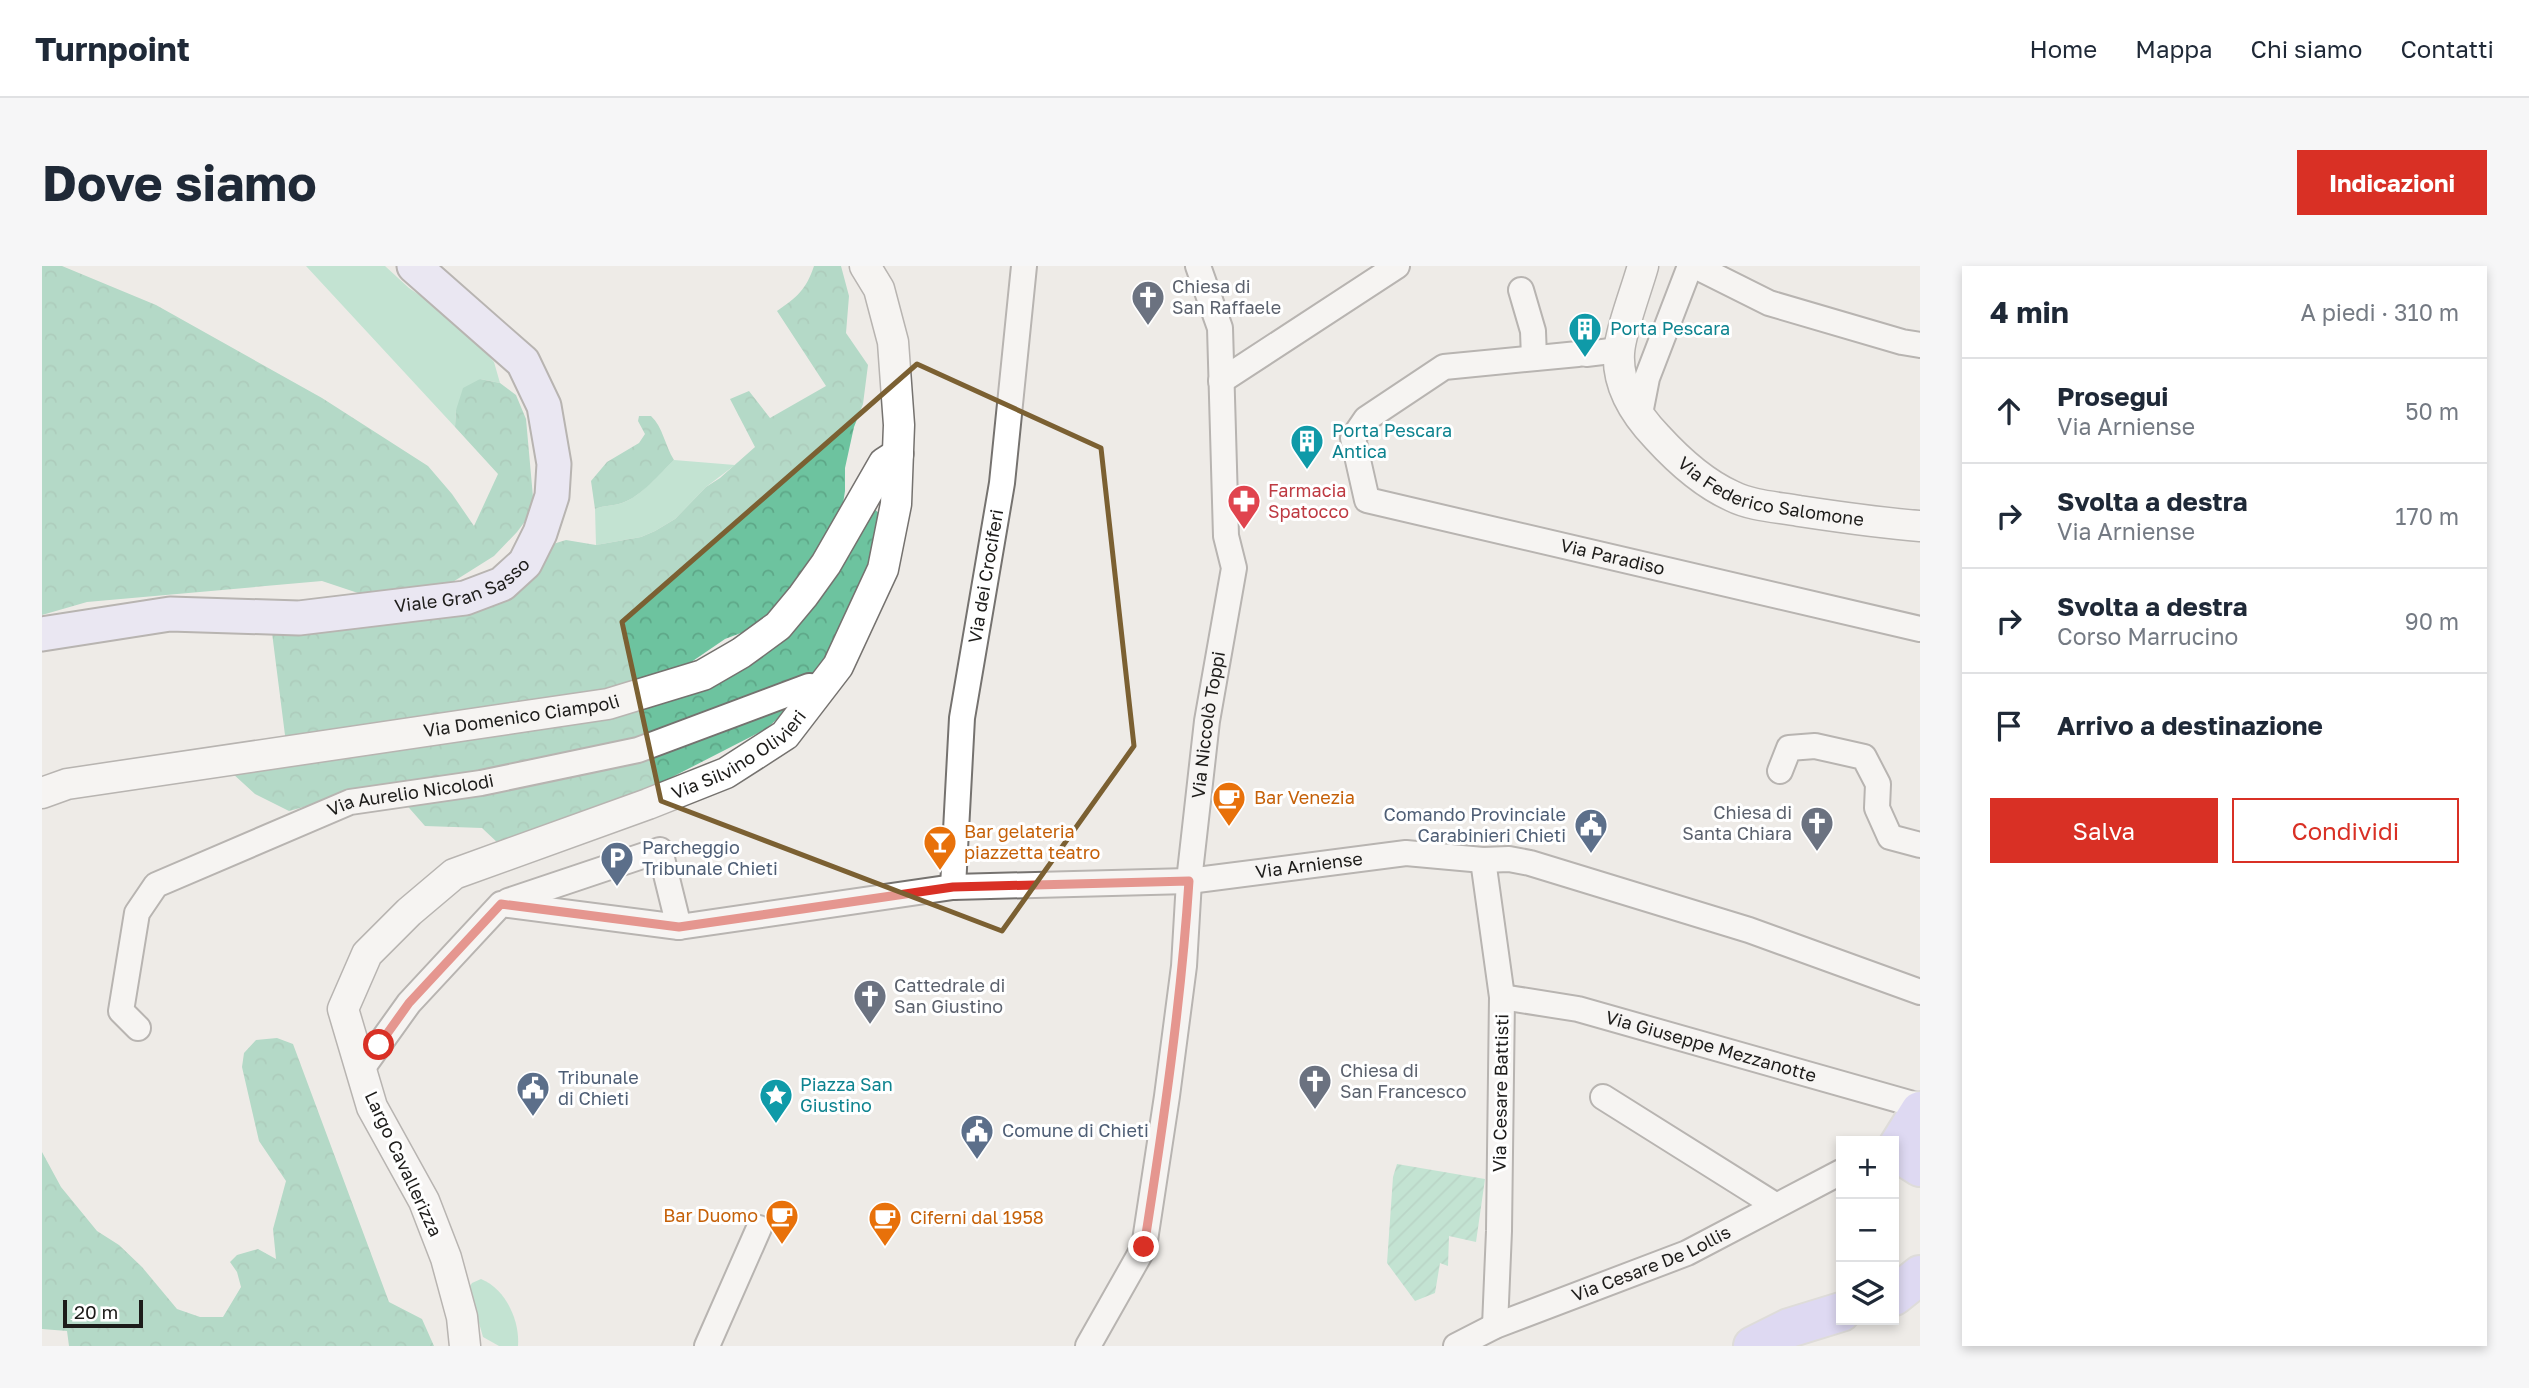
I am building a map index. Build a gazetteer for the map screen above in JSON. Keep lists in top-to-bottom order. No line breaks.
{"streets":{"main road":["Viale Gran Sasso"],"street":["Via Federico Salomone","Via Paradiso","Via dei Crociferi","Via Domenico Ciampoli","Via Niccolò Toppi","Via Silvino Olivieri","Via Aurelio Nicolodi","Via Arniense","Via Giuseppe Mezzanotte","Via Cesare Battisti","Largo Cavallerizza","Via Cesare De Lollis"]},"crossings":[["Via dei Crociferi","Via Arniense"],["Via Domenico Ciampoli","Via Silvino Olivieri"],["Via Niccolò Toppi","Via Arniense"],["Via Silvino Olivieri","Via Aurelio Nicolodi"],["Via Silvino Olivieri","Largo Cavallerizza"],["Via Arniense","Via Cesare Battisti"],["Via Giuseppe Mezzanotte","Via Cesare Battisti"],["Via Cesare Battisti","Via Cesare De Lollis"]],"places":{"church":["Chiesa di San Raffaele","Chiesa di Santa Chiara","Cattedrale di San Giustino","Chiesa di San Francesco"],"building":["Porta Pescara","Porta Pescara Antica"],"pharmacy":["Farmacia Spatocco"],"cafe":["Bar Venezia","Bar Duomo","Ciferni dal 1958"],"public building":["Comando Provinciale Carabinieri Chieti","Tribunale di Chieti","Comune di Chieti"],"bar":["Bar gelateria piazzetta teatro"],"parking":["Parcheggio Tribunale Chieti"],"place":["Piazza San Giustino"]},"scale_bar":"20 m","page":{"header":"Turnpoint","nav":["Home","Mappa","Chi siamo","Contatti"],"buttons":["Indicazioni",["Salva","Condividi"]],"title":"Dove siamo","heading":["4 min","A piedi · 310 m"],"list":[["Prosegui","Via Arniense","50 m"],["Svolta a destra","Via Arniense","170 m"],["Svolta a destra","Corso Marrucino","90 m"],"Arrivo a destinazione"],"map_buttons":["+","−"],"scale":"20 m"}}
